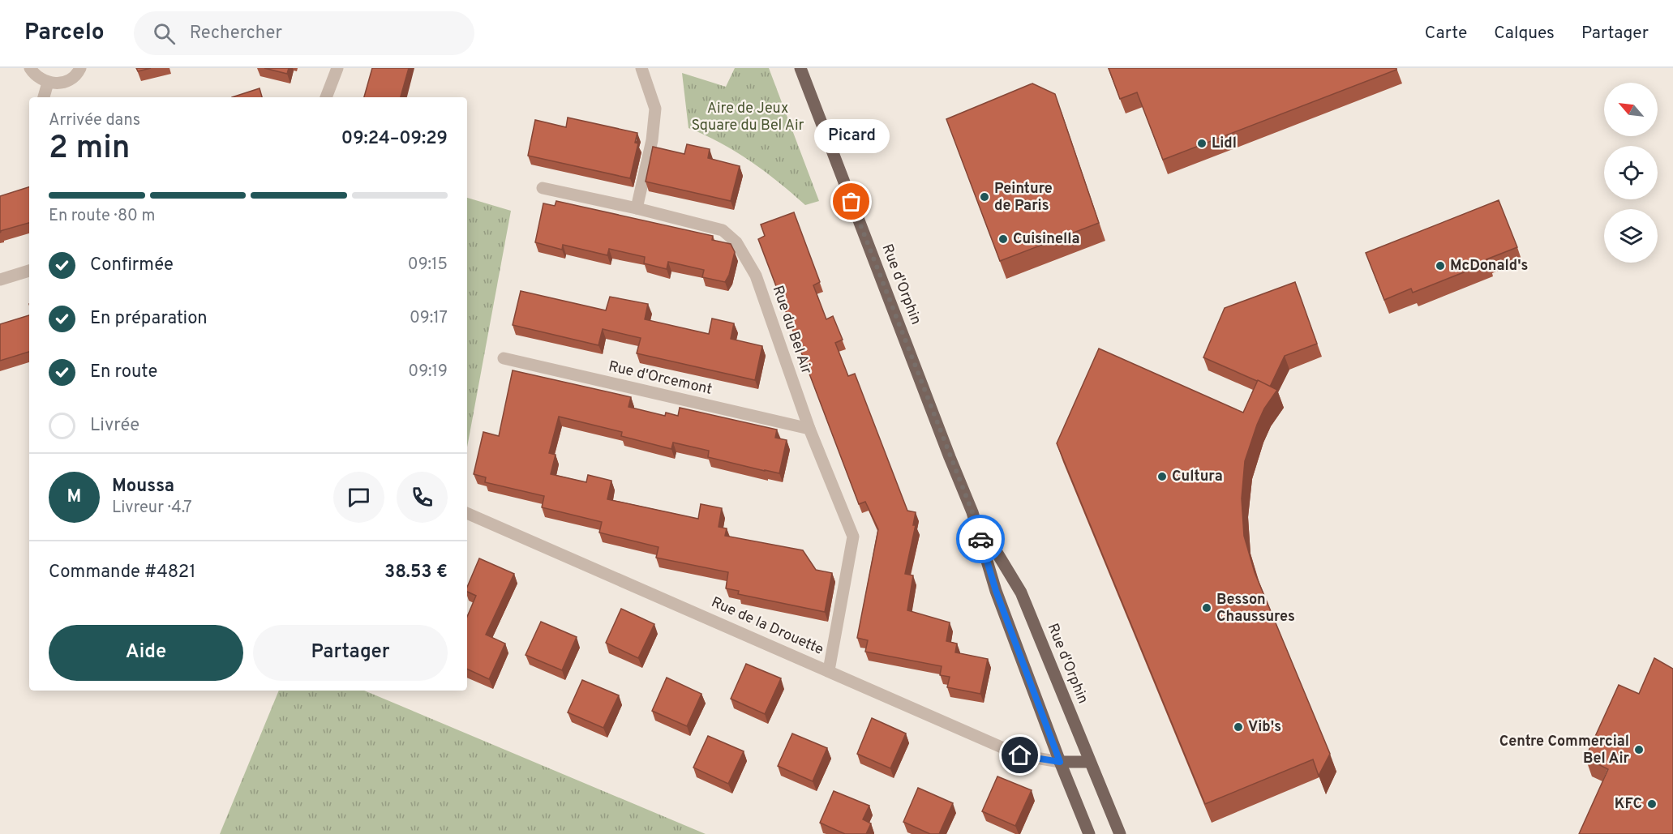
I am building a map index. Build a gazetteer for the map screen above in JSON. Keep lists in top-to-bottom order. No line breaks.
{"streets":{"main road":["Rue d'Orphin"],"street":["Rue du Bel Air","Rue d'Orcemont","Rue de la Drouette"]},"crossings":[["Rue d'Orphin","Rue de la Drouette"],["Rue du Bel Air","Rue d'Orcemont"],["Rue du Bel Air","Rue de la Drouette"]],"parks":["Aire de Jeux Square du Bel Air"],"places":["Lidl","Peinture de Paris","Picard","Cuisinella","McDonald's","Cultura","Besson Chaussures","Vib's","Centre Commercial Bel Air","KFC"],"north":"top left","page":{"header":"Parcelo","search":"Rechercher","nav":["Carte","Calques","Partager"],"heading":["2 min","Arrivée dans","09:24–09:29"],"panel":["Moussa","Livreur · 4.7","Commande #4821","38.53 €"],"bubble":"Picard","bar":"En route · 80 m","list":[["Confirmée","09:15"],["En préparation","09:17"],["En route","09:19"],"Livrée"],"round":"M","buttons":["Aide","Partager"]}}
